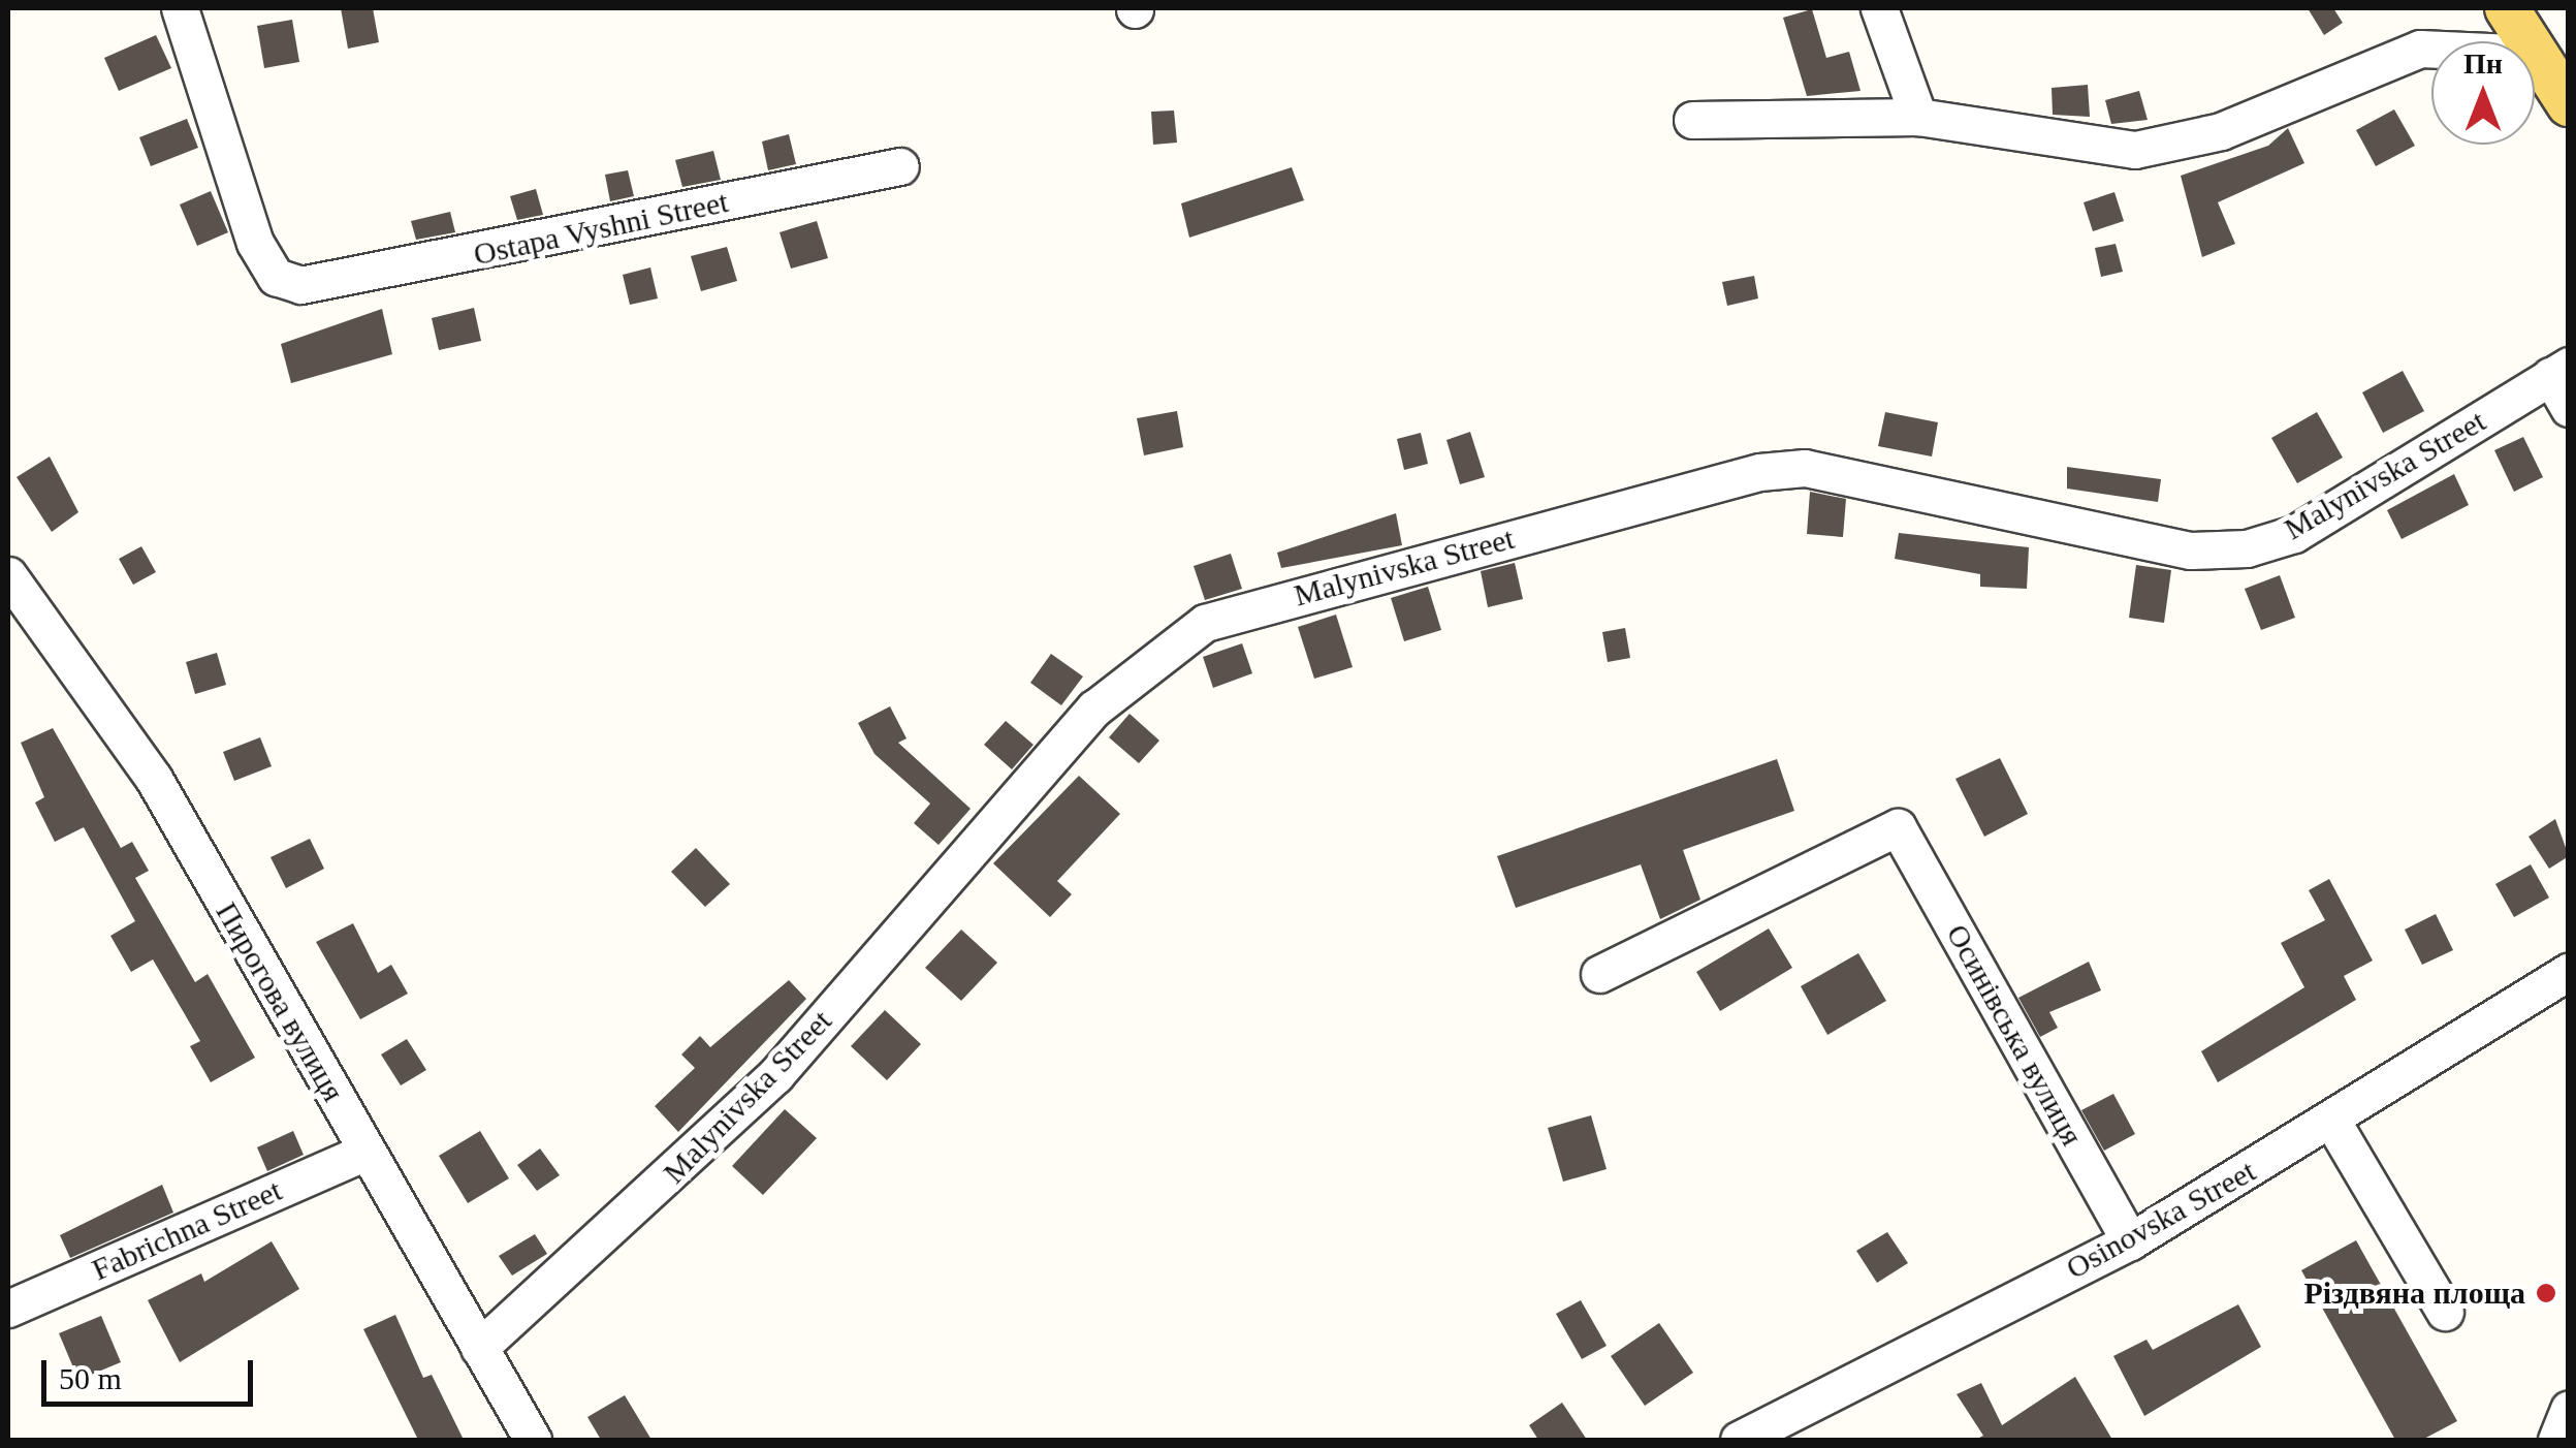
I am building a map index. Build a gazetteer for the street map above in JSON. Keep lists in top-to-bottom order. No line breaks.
{"streets":{"street":["Ostapa Vyshni Street","Malynivska Street","Пирогова вулиця","Осинівська вулиця","Osinovska Street","Fabrichna Street"]},"crossings":[["Malynivska Street","Пирогова вулиця"],["Пирогова вулиця","Fabrichna Street"],["Осинівська вулиця","Osinovska Street"]],"places":["Різдвяна площа"],"scale_bar":"50 m","north":"top"}
